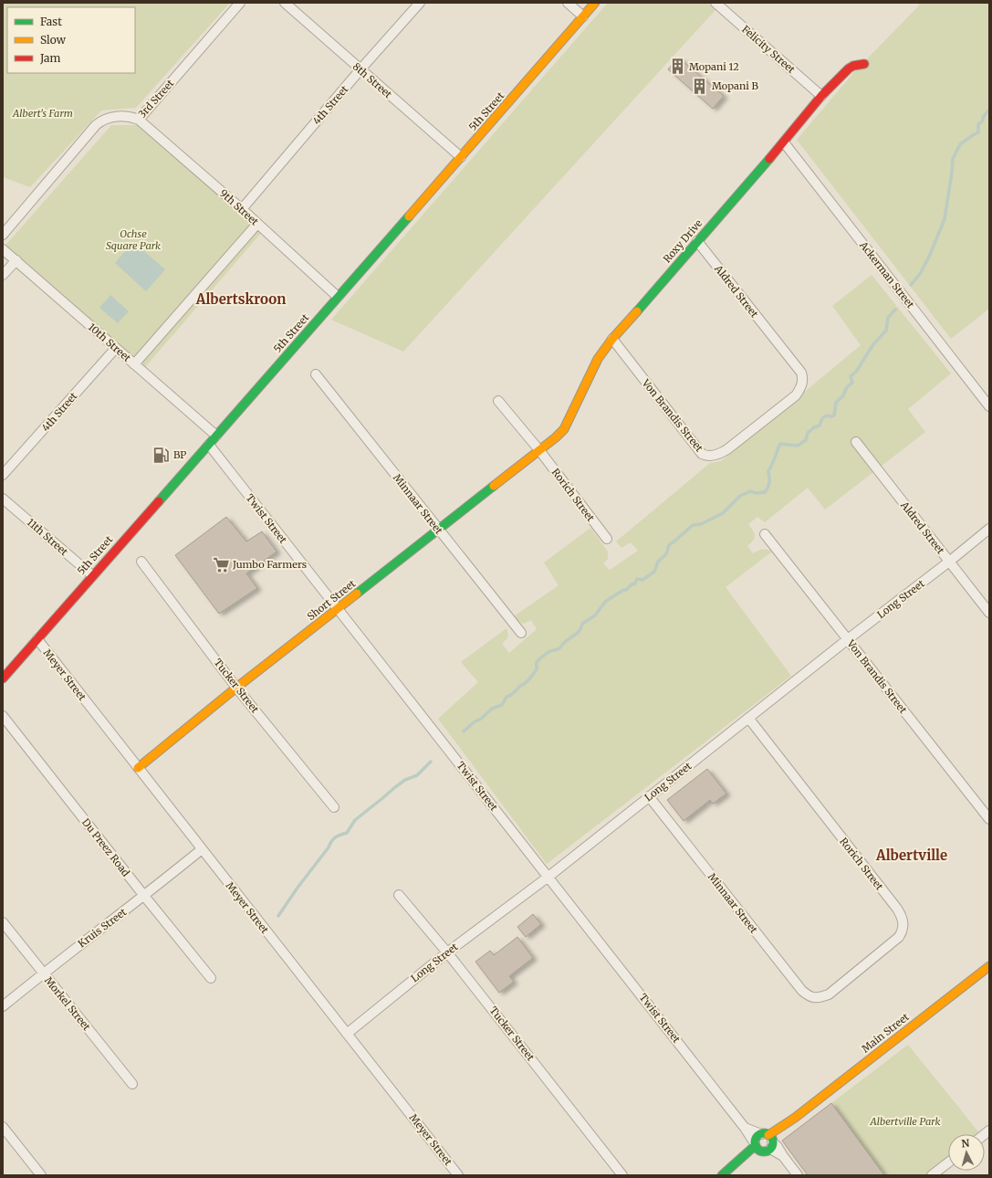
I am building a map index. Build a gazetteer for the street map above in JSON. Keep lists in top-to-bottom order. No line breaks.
{"streets":{"street":["Felicity Street","8th Street","3rd Street","4th Street","5th Street","9th Street","Roxy Drive","Ackerman Street","Aldred Street","10th Street","Von Brandis Street","Rorich Street","Minnaar Street","Twist Street","11th Street","Long Street","Short Street","Meyer Street","Tucker Street","Du Preez Road","Kruis Street","Morkel Street","Main Street"]},"crossings":[["Felicity Street","Roxy Drive"],["8th Street","4th Street"],["8th Street","5th Street"],["3rd Street","9th Street"],["4th Street","9th Street"],["4th Street","10th Street"],["5th Street","9th Street"],["5th Street","10th Street"],["5th Street","Twist Street"],["5th Street","11th Street"],["5th Street","Meyer Street"],["Roxy Drive","Ackerman Street"],["Roxy Drive","Aldred Street"],["Roxy Drive","Von Brandis Street"],["Roxy Drive","Rorich Street"],["Roxy Drive","Short Street"],["Aldred Street","Von Brandis Street"],["Aldred Street","Long Street"],["Von Brandis Street","Long Street"],["Rorich Street","Minnaar Street"],["Rorich Street","Long Street"],["Rorich Street","Short Street"],["Minnaar Street","Long Street"],["Minnaar Street","Short Street"],["Twist Street","Long Street"],["Twist Street","Short Street"],["Twist Street","Main Street"],["Long Street","Meyer Street"],["Long Street","Tucker Street"],["Short Street","Meyer Street"],["Short Street","Tucker Street"],["Meyer Street","Kruis Street"],["Du Preez Road","Kruis Street"],["Kruis Street","Morkel Street"]],"districts":["Albertskroon","Albertville"],"parks":["Albert's Farm","Ochse Square Park","Albertville Park"],"places":{"building":["Mopani 12","Mopani B"],"fuel station":["BP"],"supermarket":["Jumbo Farmers"]},"legend":["Fast","Slow","Jam"],"north":"top"}
